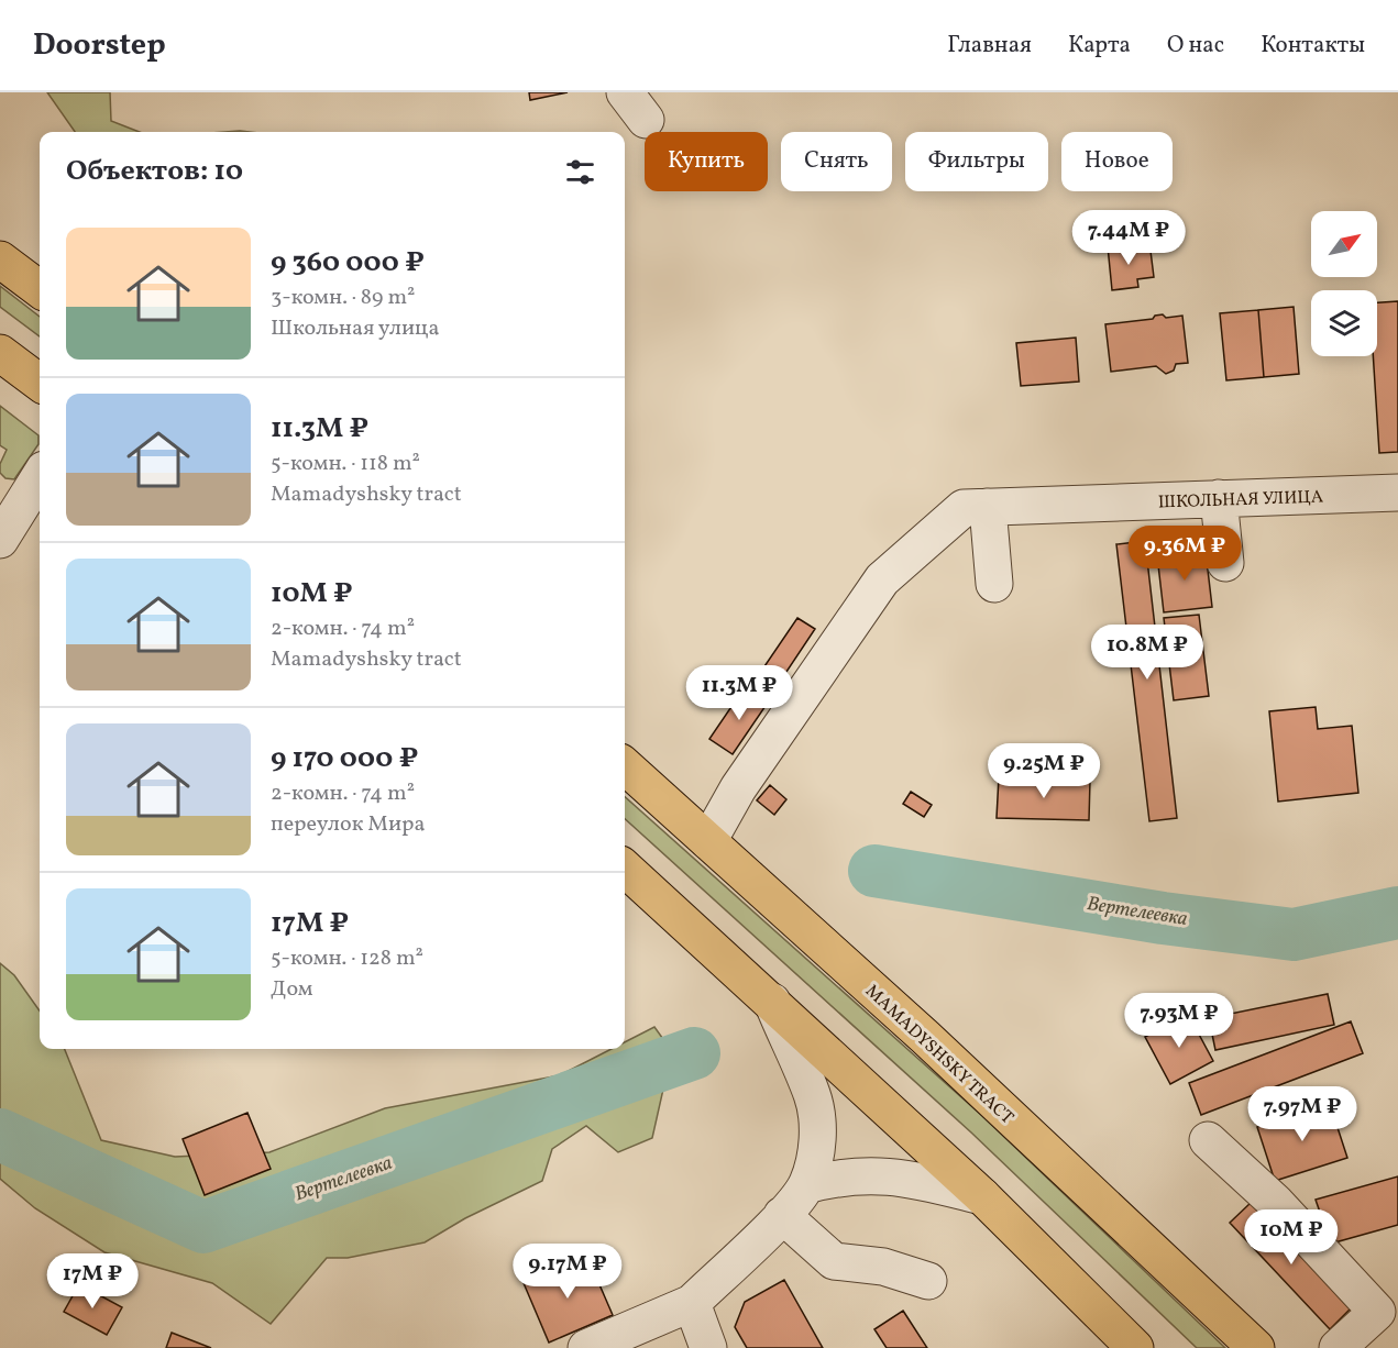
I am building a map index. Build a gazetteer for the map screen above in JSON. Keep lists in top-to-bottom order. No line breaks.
{"streets":{"main road":["MAMADYSHSKY TRACT"],"street":["ШКОЛЬНАЯ УЛИЦА"]},"water":["Вертелеевка"],"north":"top right","page":{"header":"Doorstep","nav":["Главная","Карта","О нас","Контакты"],"chip":["Купить","Снять","Фильтры","Новое"],"heading":"Объектов: 10","price":["7.44M ₽","9.36M ₽","10.8M ₽","11.3M ₽","9.25M ₽","7.93M ₽","7.97M ₽","10M ₽","9.17M ₽","17M ₽"],"list":[{"name":"9 360 000 ₽","note":"3-комн. · 89 m² · Школьная улица"},{"name":"11.3M ₽","note":"5-комн. · 118 m² · Mamadyshsky tract"},{"name":"10M ₽","note":"2-комн. · 74 m² · Mamadyshsky tract"},{"name":"9 170 000 ₽","note":"2-комн. · 74 m² · переулок Мира"},{"name":"17M ₽","note":"5-комн. · 128 m² · Дом"}]}}
